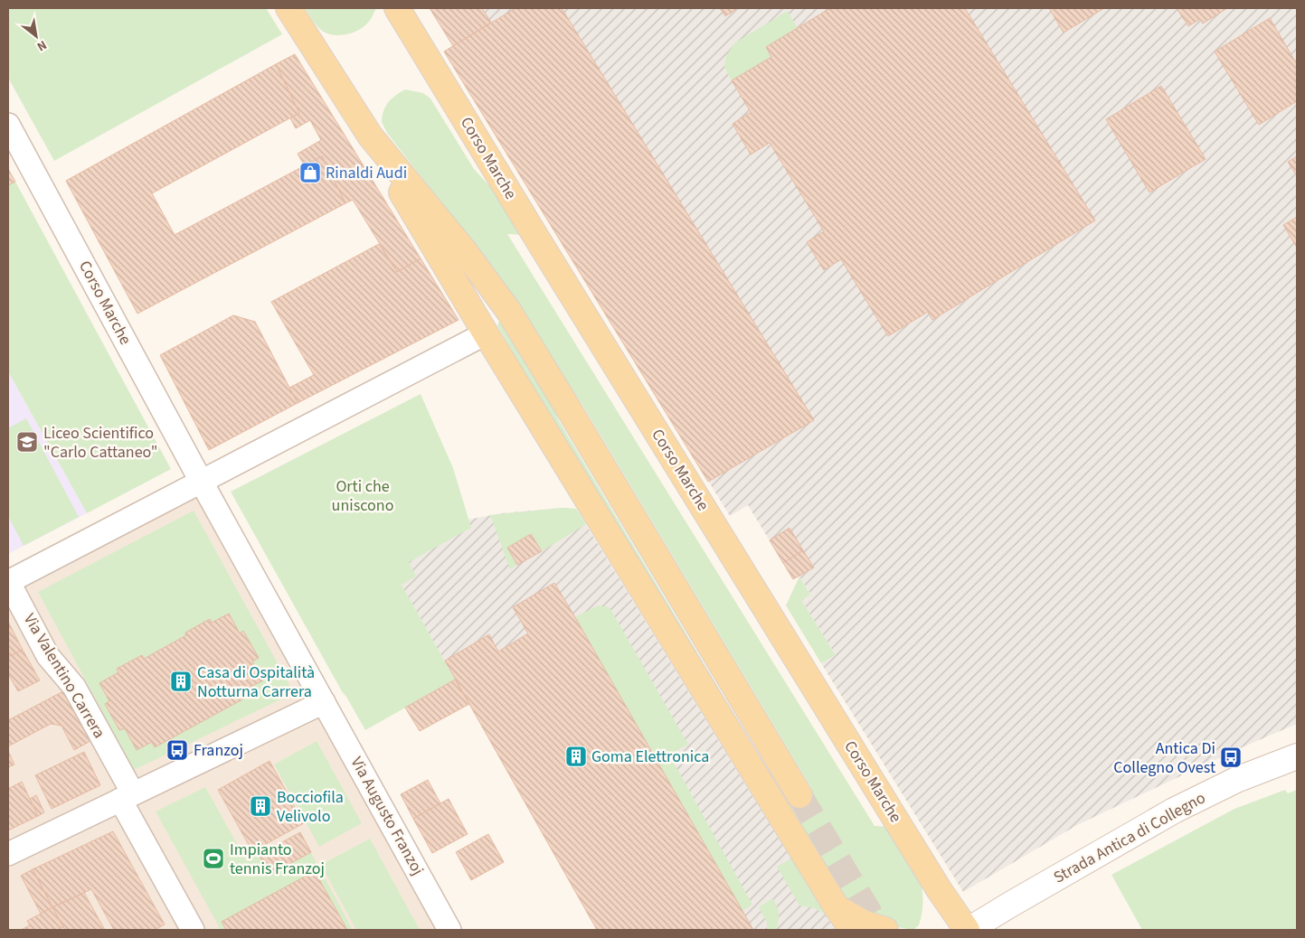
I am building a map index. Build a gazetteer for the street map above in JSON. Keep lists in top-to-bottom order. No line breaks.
{"streets":{"main road":["Corso Marche","Strada Antica di Collegno"],"street":["Via Valentino Carrera","Via Augusto Franzoj"]},"crossings":[["Corso Marche","Via Augusto Franzoj"],["Corso Marche","Strada Antica di Collegno"]],"parks":["Orti che uniscono"],"places":{"shop":["Rinaldi Audi"],"school or university":["Liceo Scientifico \"Carlo Cattaneo\""],"building":["Casa di Ospitalità Notturna Carrera","Goma Elettronica","Bocciofila Velivolo"],"bus stop":["Franzoj","Antica Di Collegno Ovest"],"sports":["Impianto tennis Franzoj"]},"north":"bottom right"}
